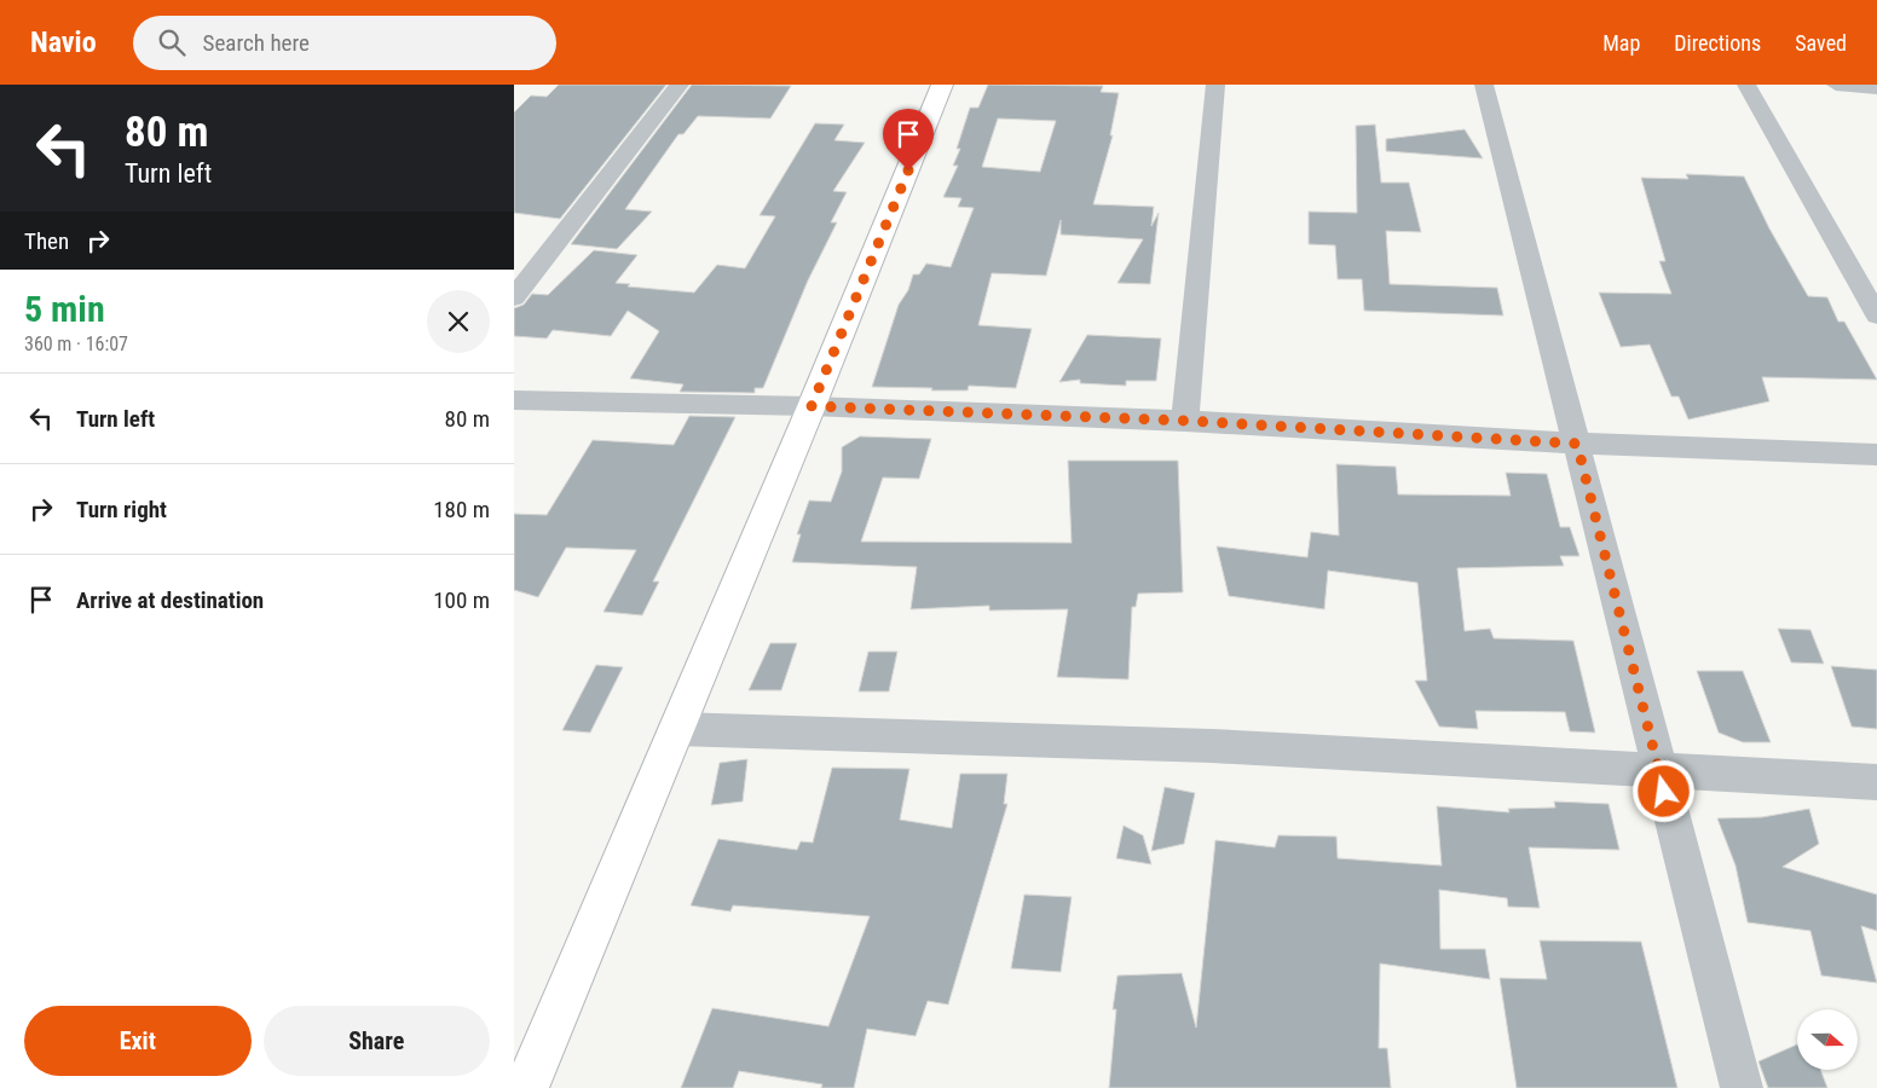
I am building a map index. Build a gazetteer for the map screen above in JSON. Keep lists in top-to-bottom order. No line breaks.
{"north":"right","page":{"header":"Navio","search":"Search here","nav":["Map","Directions","Saved"],"turn":["80 m","Turn left"],"then":"Then","heading":["5 min","360 m · 16:07"],"list":[{"name":"Turn left","value":"80 m"},{"name":"Turn right","value":"180 m"},{"name":"Arrive at destination","value":"100 m"}],"buttons":["Exit","Share"]}}
